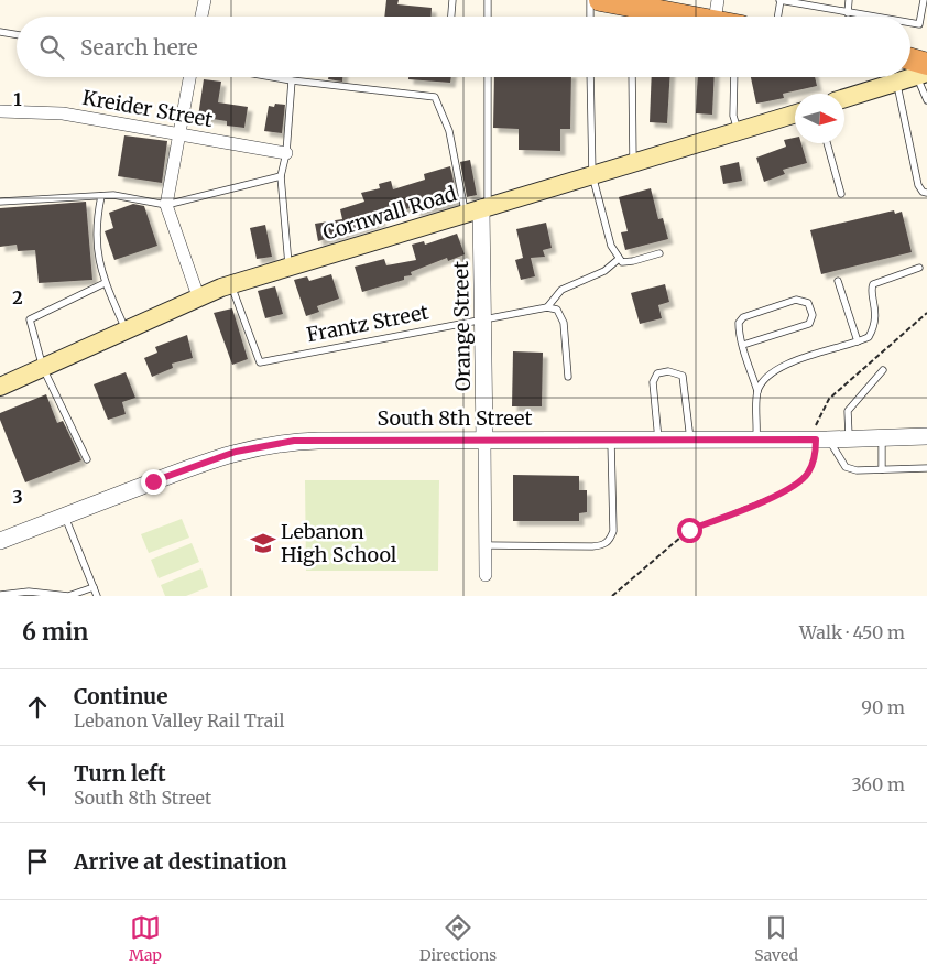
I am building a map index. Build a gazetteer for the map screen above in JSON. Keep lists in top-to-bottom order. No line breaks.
{"streets":{"main road":["Cornwall Road"],"street":["Kreider Street","Orange Street","South 8th Street"],"lane":["Frantz Street"]},"crossings":[["Cornwall Road","Frantz Street"],["Cornwall Road","Orange Street"],["Frantz Street","Orange Street"],["Orange Street","South 8th Street"]],"places":{"school or university":["Lebanon High School"]},"north":"right","page":{"search":"Search here","heading":["6 min","Walk · 450 m"],"list":[["Continue","Lebanon Valley Rail Trail","90 m"],["Turn left","South 8th Street","360 m"],"Arrive at destination"],"nav":["Map","Directions","Saved"]},"grid":{"rows":["1","2","3"]}}
